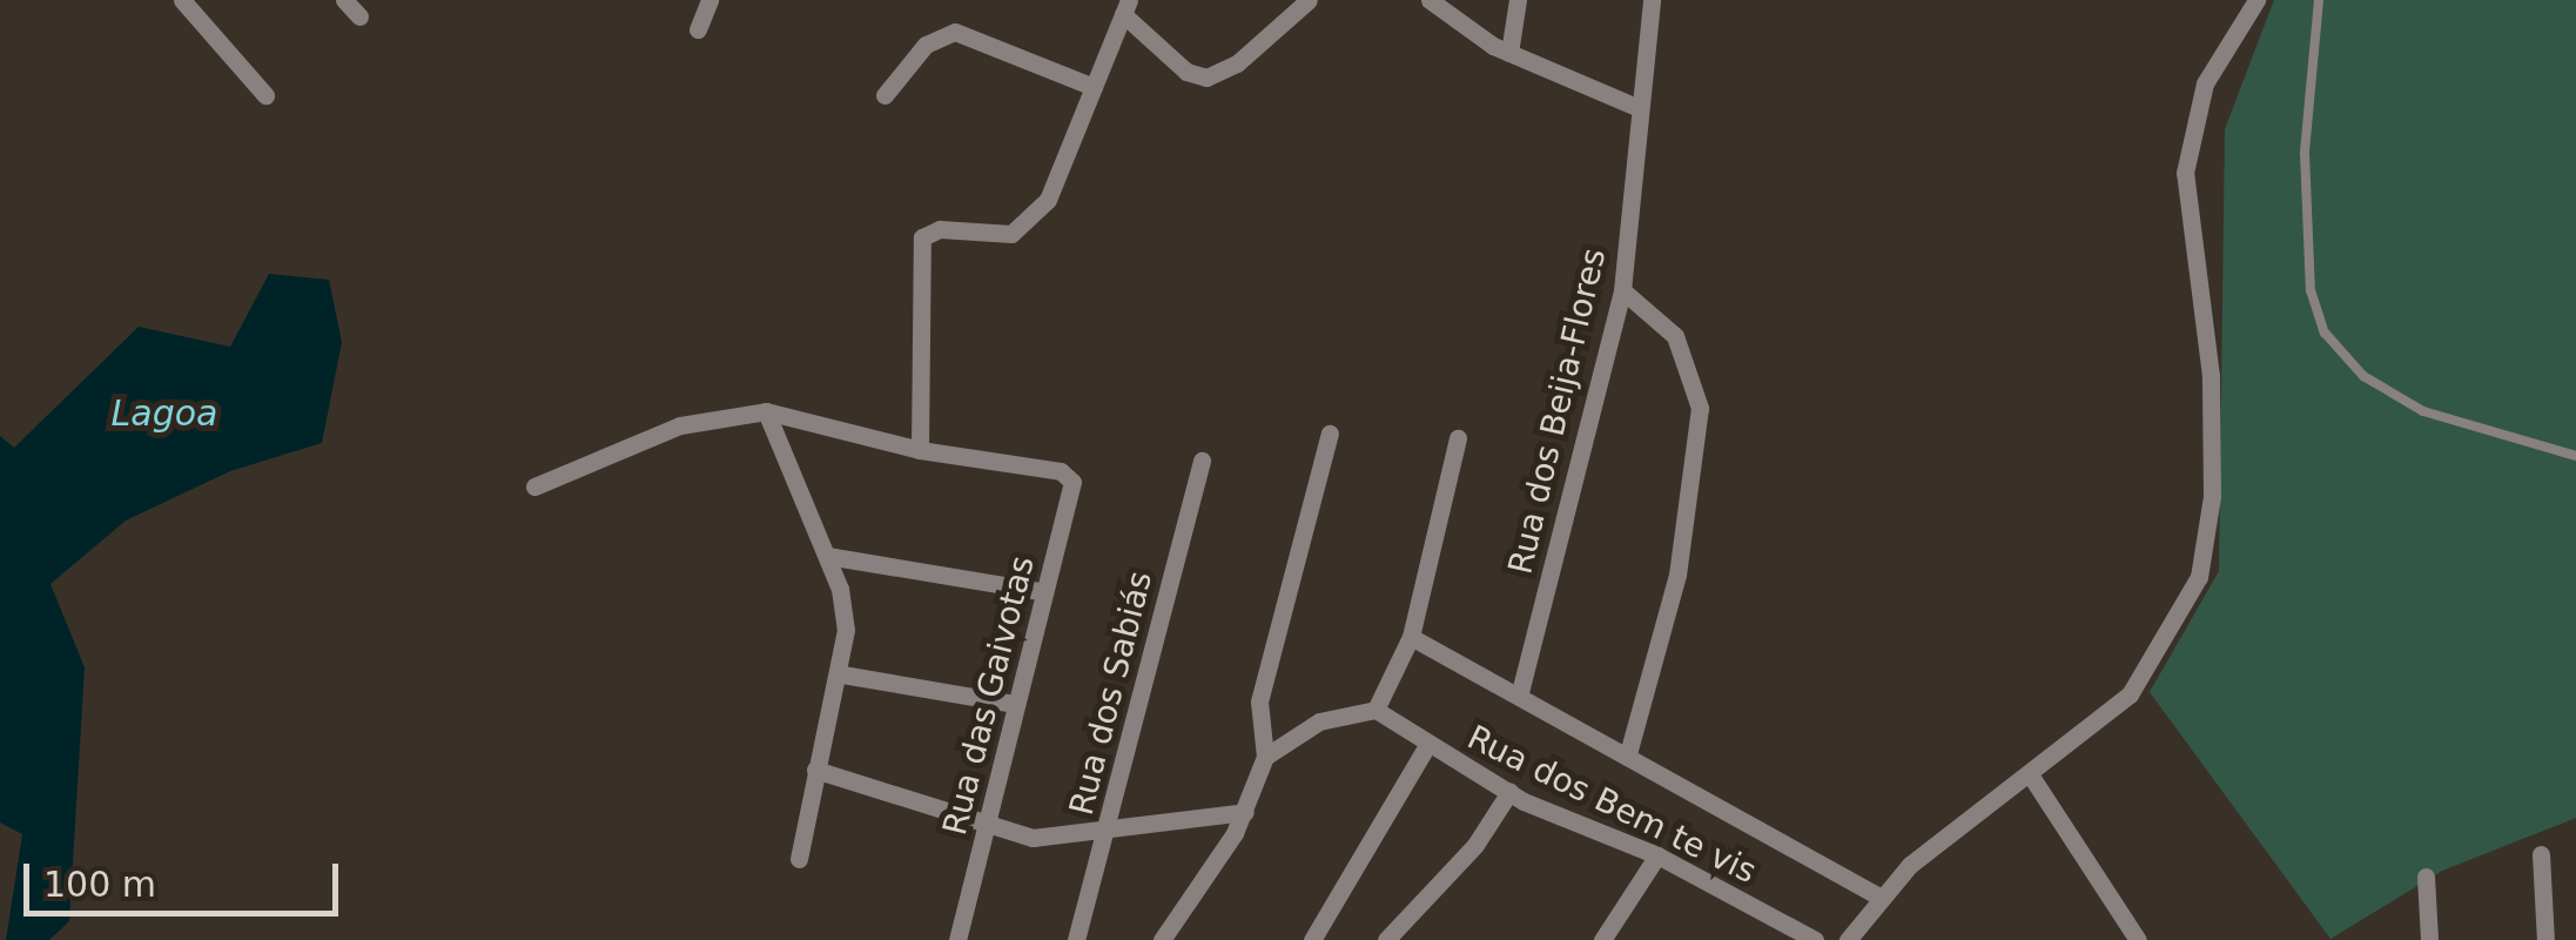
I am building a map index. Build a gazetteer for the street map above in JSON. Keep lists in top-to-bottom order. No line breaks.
{"streets":{"street":["Rua dos Beija-Flores","Rua dos Sabiás","Rua das Gaivotas","Rua dos Bem te vis"]},"crossings":[["Rua dos Beija-Flores","Rua dos Bem te vis"]],"water":["Lagoa"],"scale_bar":"100 m"}
